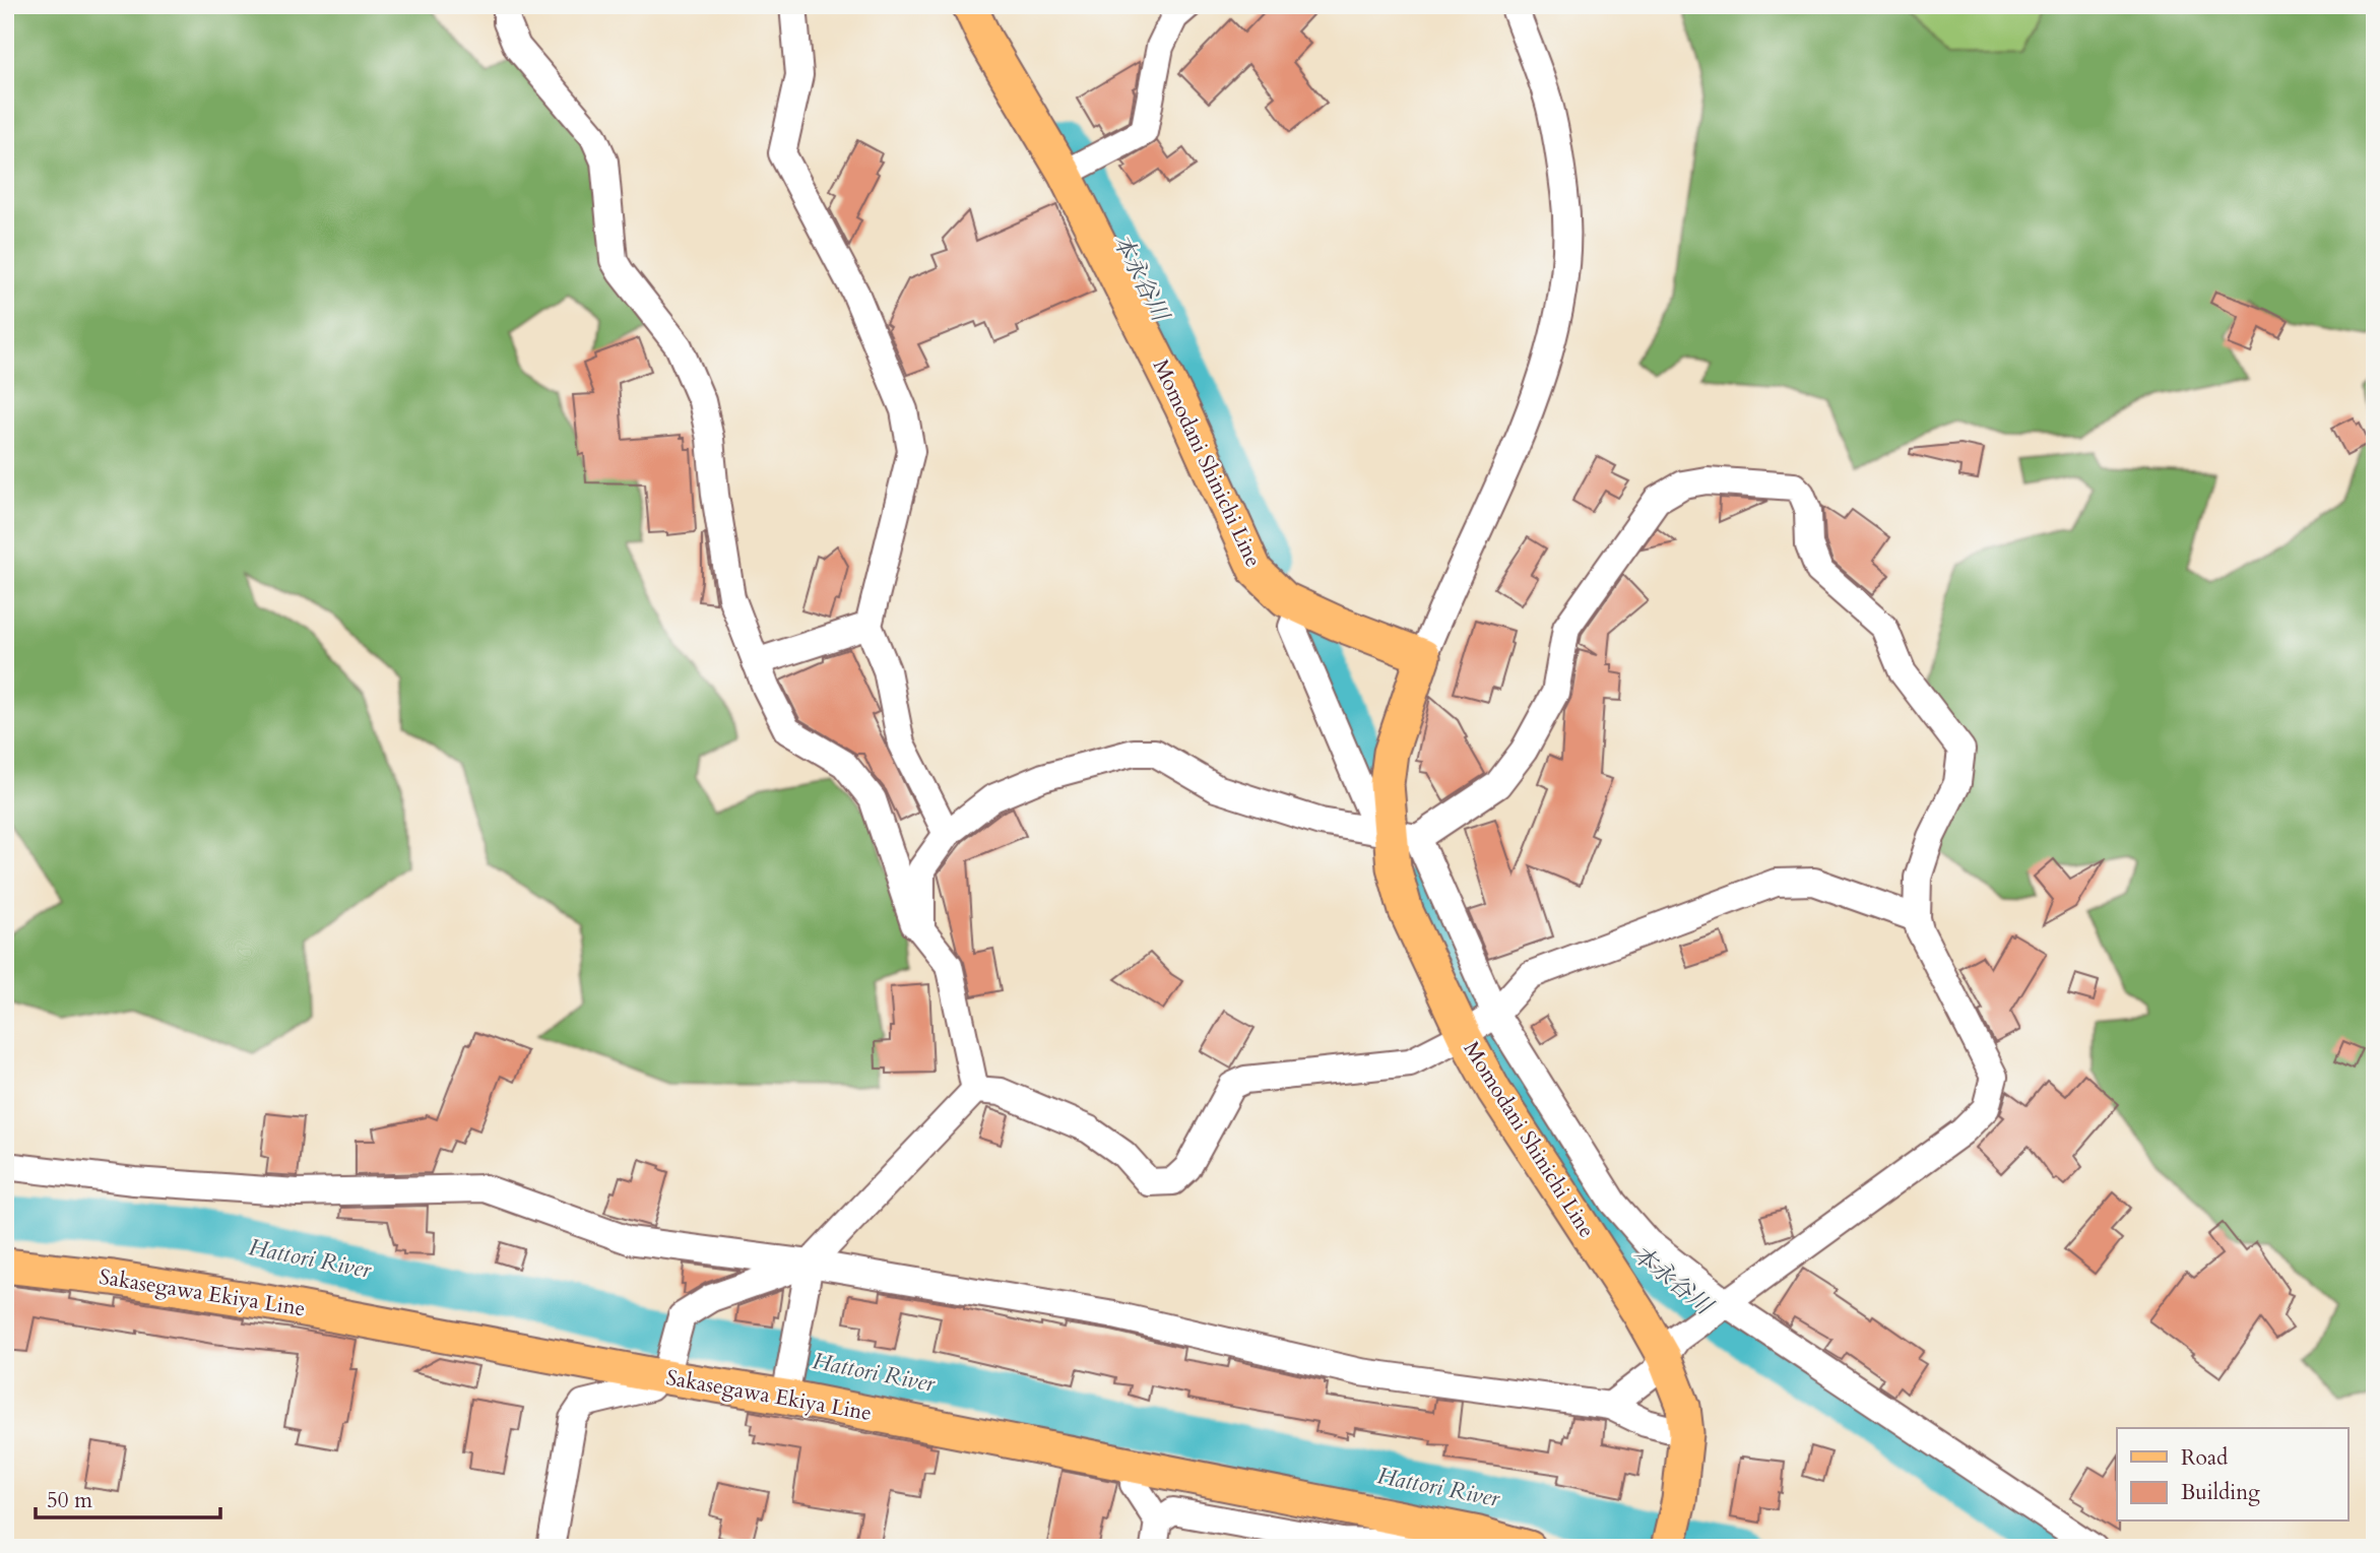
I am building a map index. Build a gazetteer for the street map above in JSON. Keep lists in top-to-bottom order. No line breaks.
{"streets":{"main road":["Momodani Shinichi Line","Sakasegawa Ekiya Line"]},"water":["本永谷川","Hattori River"],"legend":["Road","Building"],"scale_bar":"50 m"}
